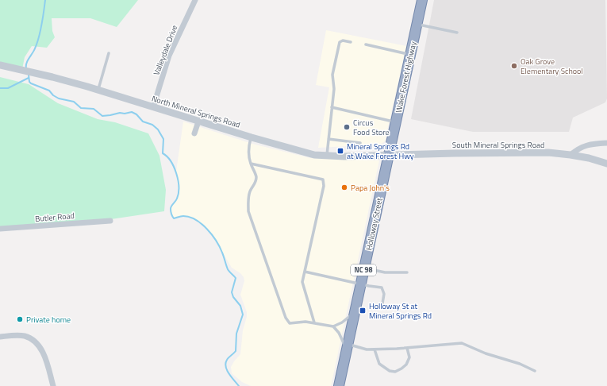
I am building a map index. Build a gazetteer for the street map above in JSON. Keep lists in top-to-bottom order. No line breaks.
{"streets":{"highway":["Wake Forest Highway","Holloway Street","NC 98"],"street":["Valleydale Drive","North Mineral Springs Road","South Mineral Springs Road","Butler Road"]},"crossings":[["Valleydale Drive","North Mineral Springs Road"],["Wake Forest Highway","North Mineral Springs Road"],["Wake Forest Highway","South Mineral Springs Road"],["Wake Forest Highway","Holloway Street"],["North Mineral Springs Road","South Mineral Springs Road"],["North Mineral Springs Road","Holloway Street"],["South Mineral Springs Road","Holloway Street"]],"places":{"other":["Oak Grove Elementary School","Circus Food Store","Papa John's","Private home"],"transit":["Mineral Springs Rd at Wake Forest Hwy","Holloway St at Mineral Springs Rd"]}}
